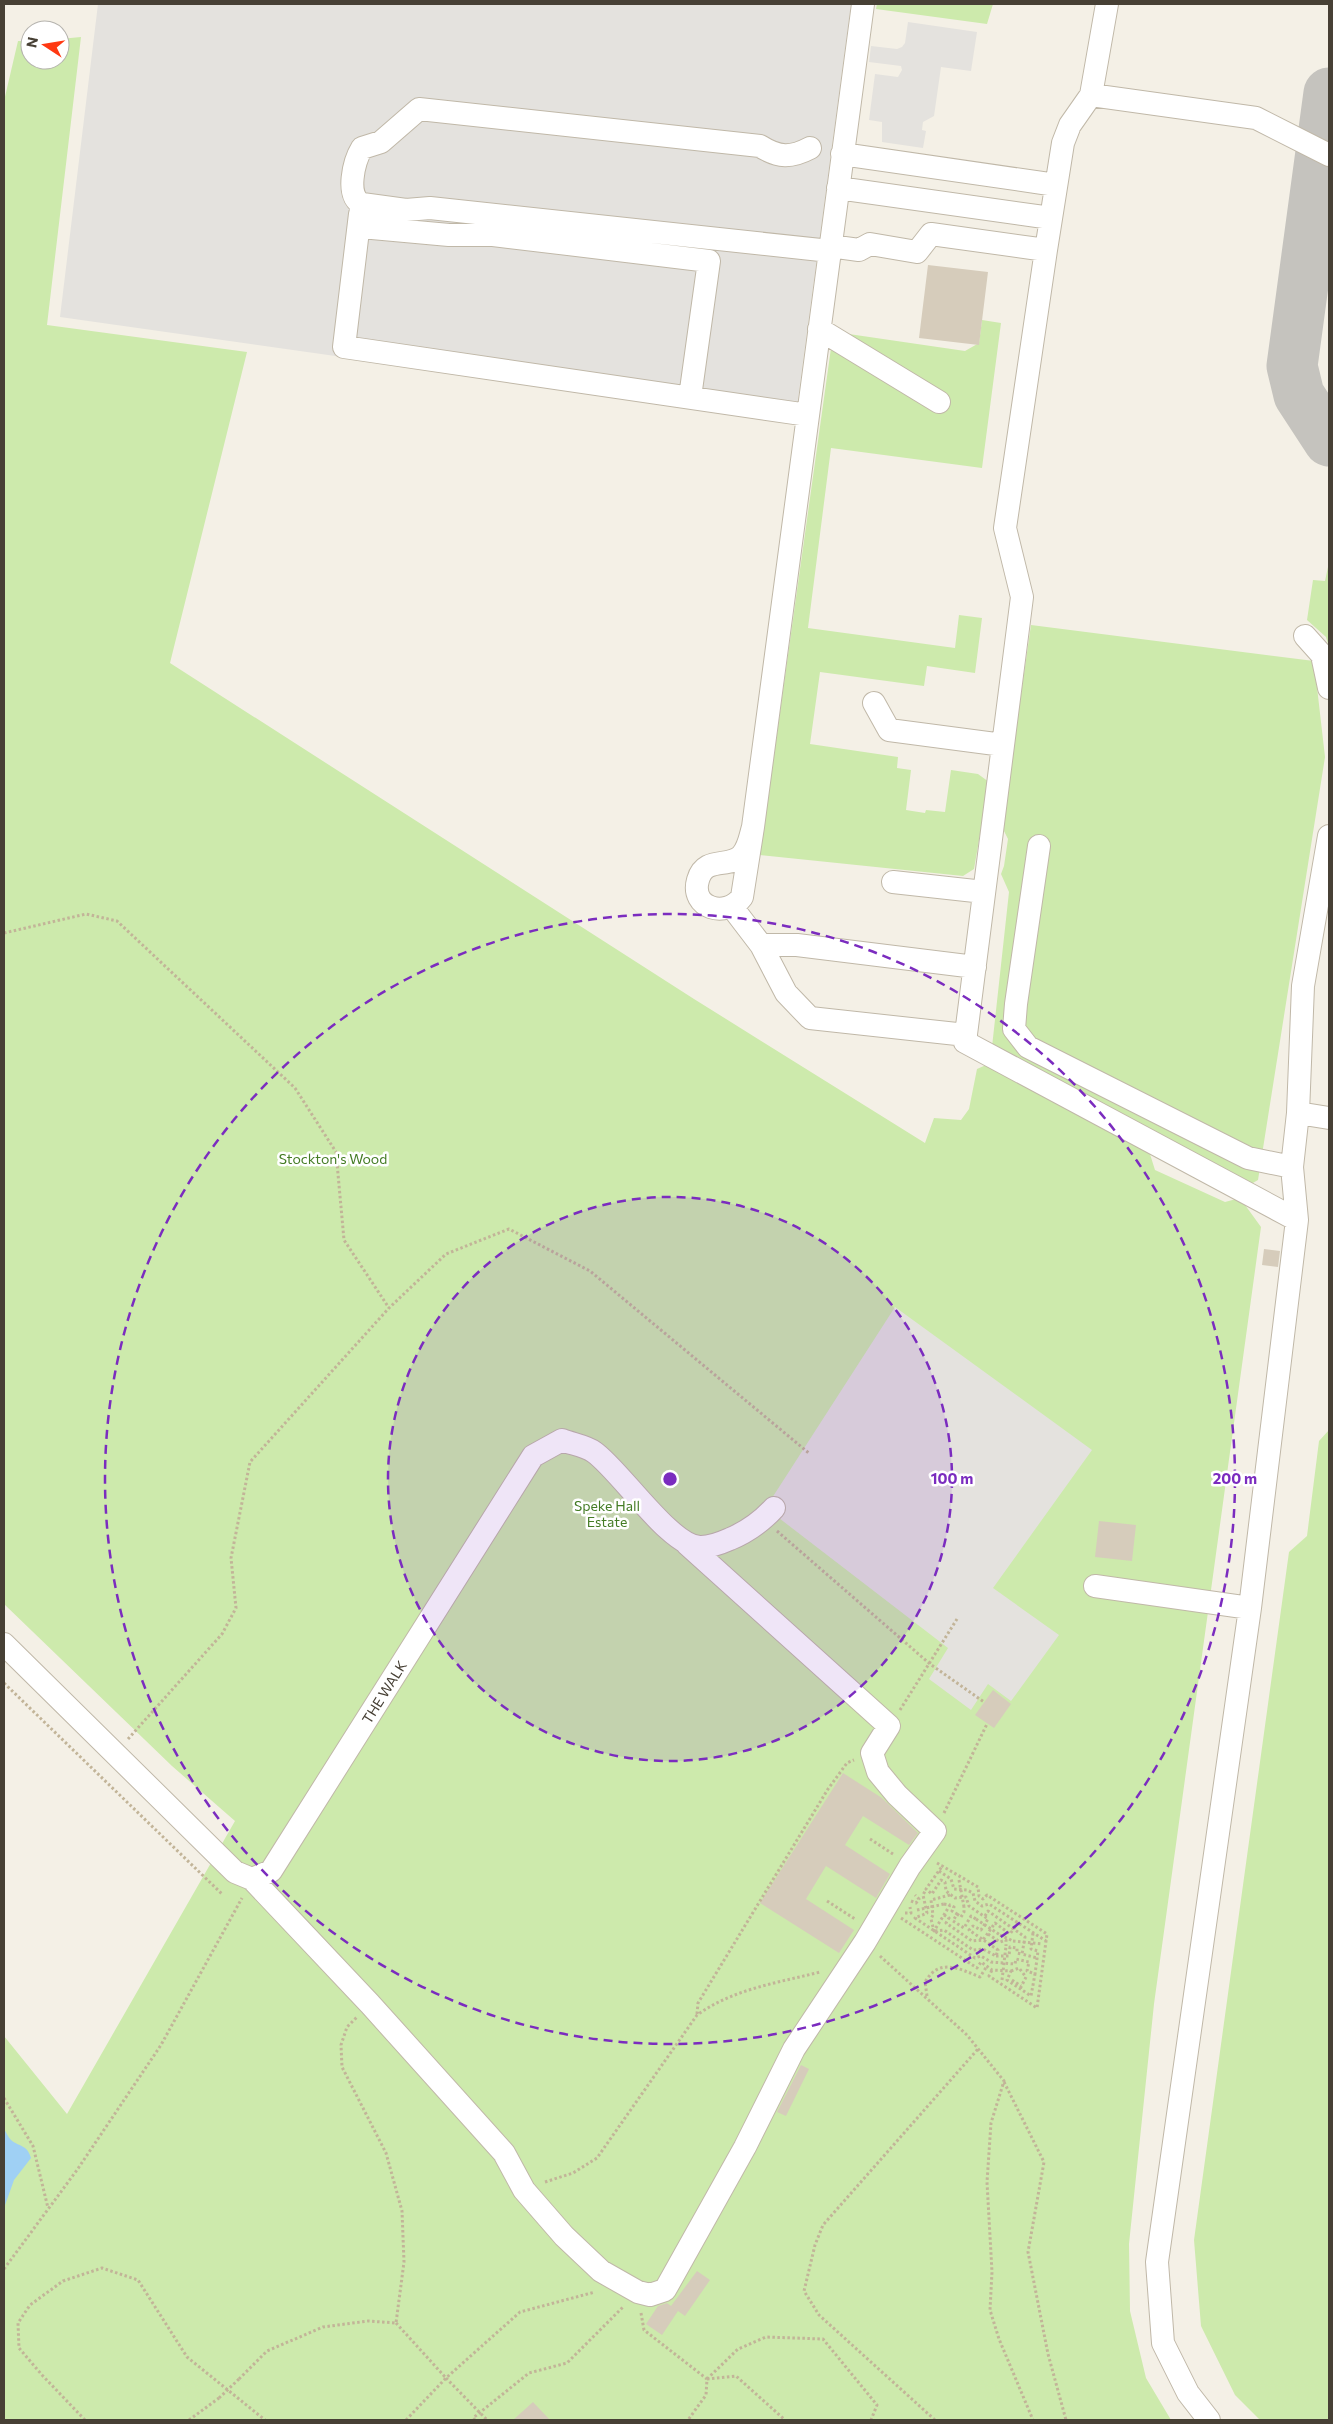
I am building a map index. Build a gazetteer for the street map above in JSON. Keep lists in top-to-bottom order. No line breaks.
{"streets":{"street":["THE WALK"]},"parks":["Stockton's Wood","Speke Hall Estate"],"north":"left","rings":["100 m","200 m"]}
